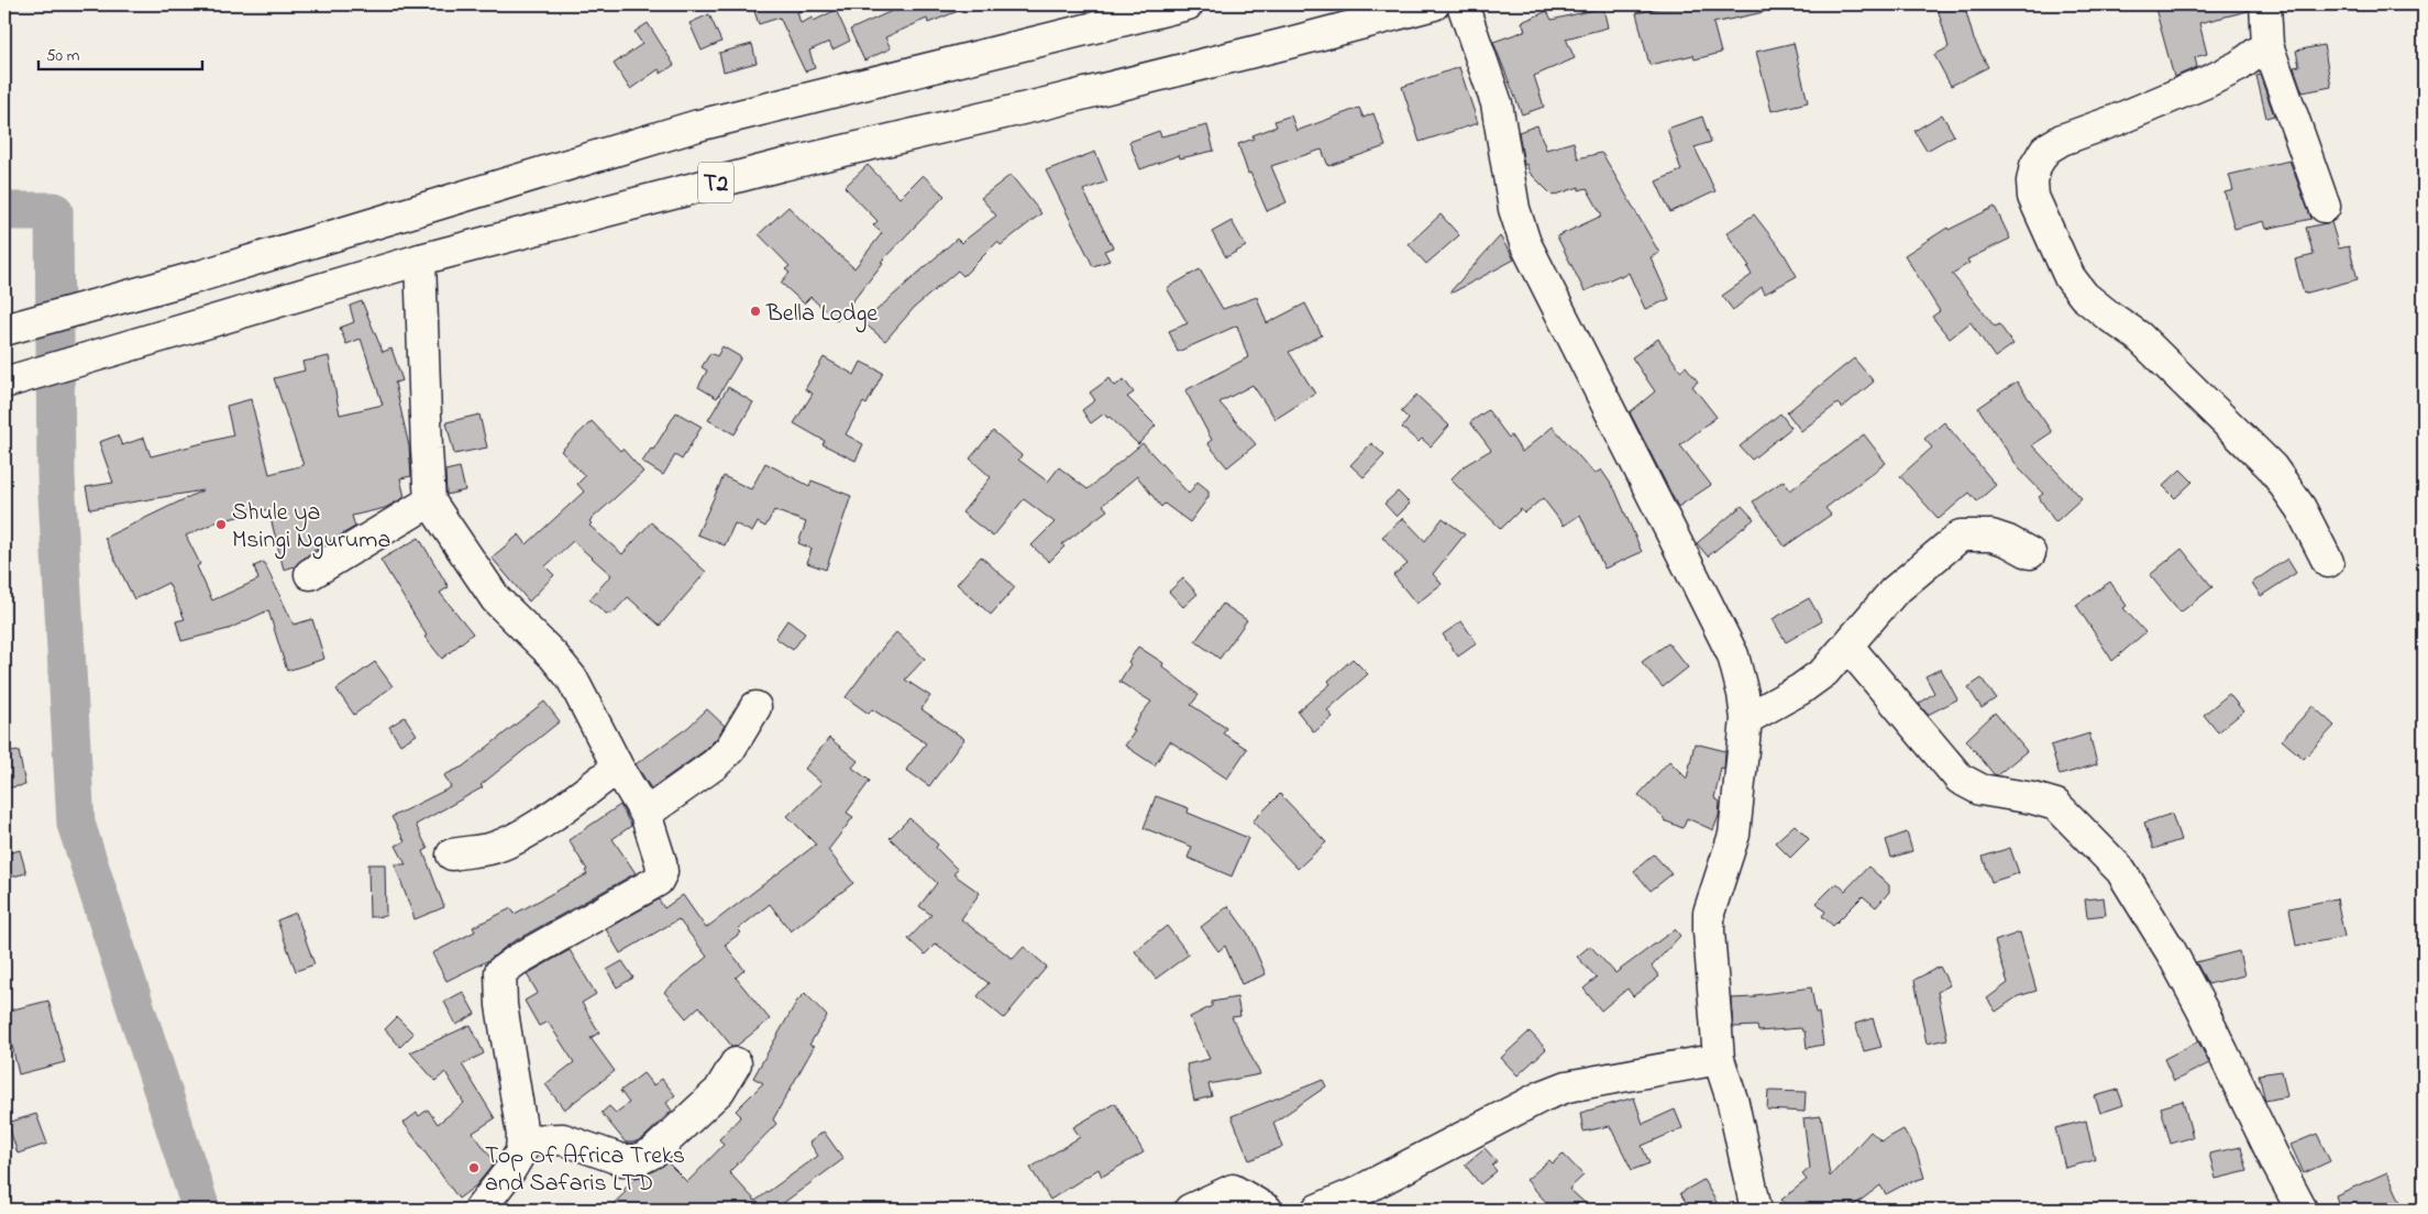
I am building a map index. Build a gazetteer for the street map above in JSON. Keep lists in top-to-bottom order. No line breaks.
{"streets":{"main road":["T2"]},"places":["Bella Lodge","Shule ya Msingi Nguruma","Top Of Africa Treks and Safaris LTD"],"scale_bar":"50 m"}
